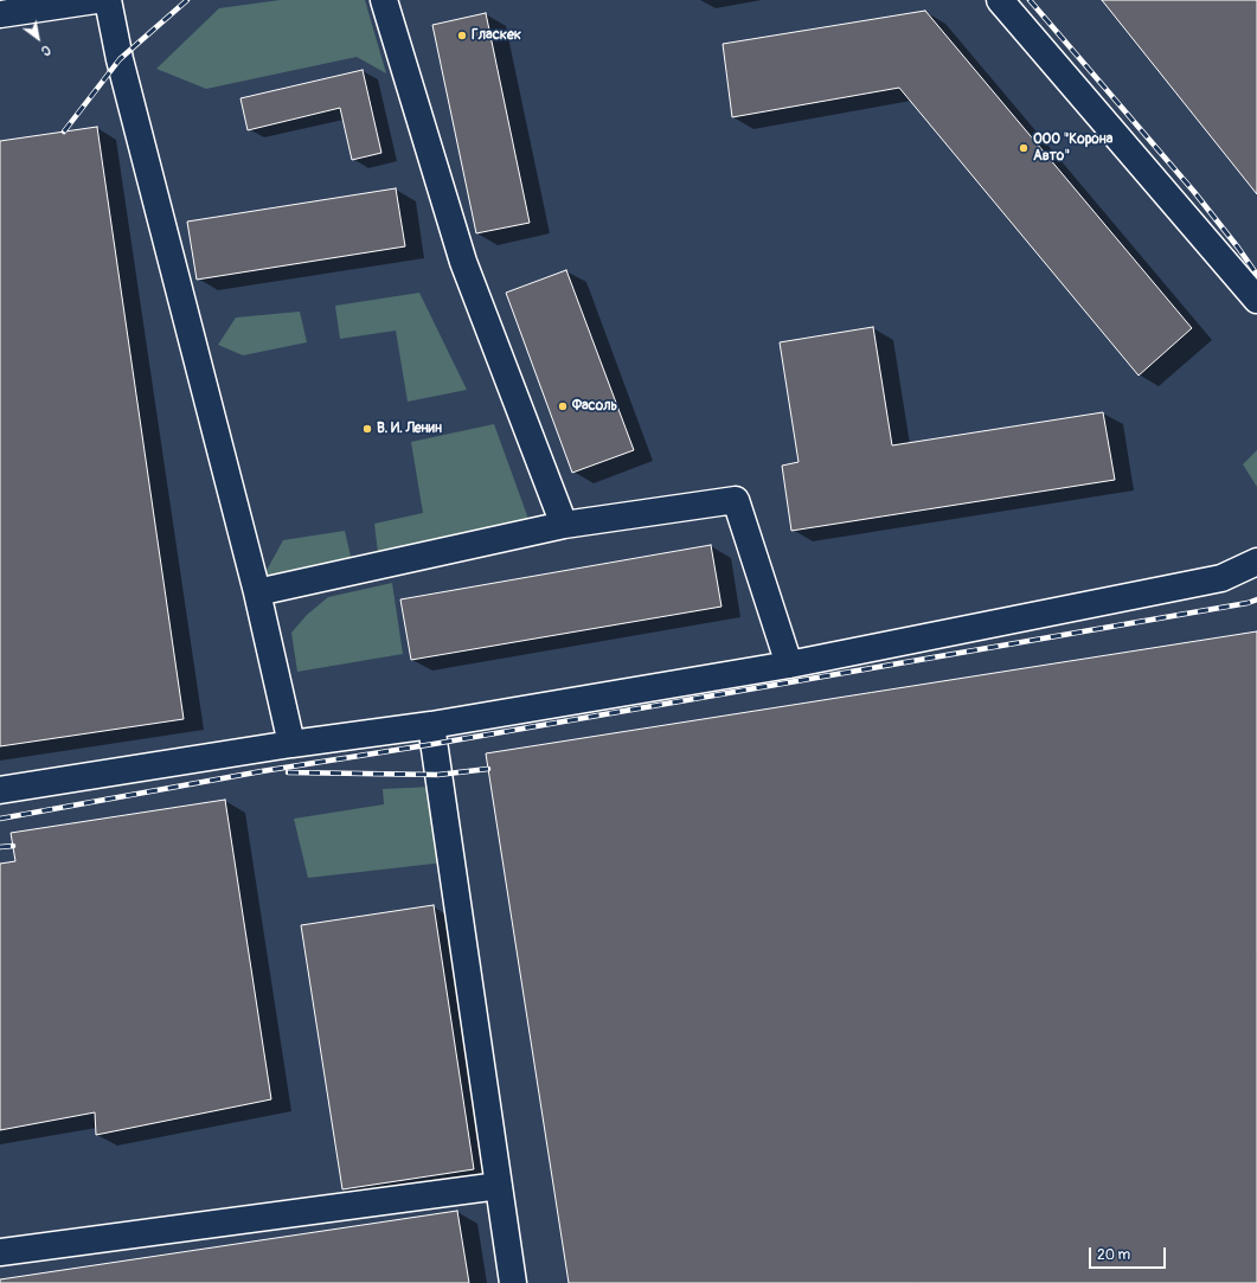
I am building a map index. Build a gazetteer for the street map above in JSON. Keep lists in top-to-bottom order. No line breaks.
{"places":["Гласкек","ООО \"Корона Авто\"","Фасоль","В. И. Ленин"],"scale_bar":"20 m","north":"bottom right"}
